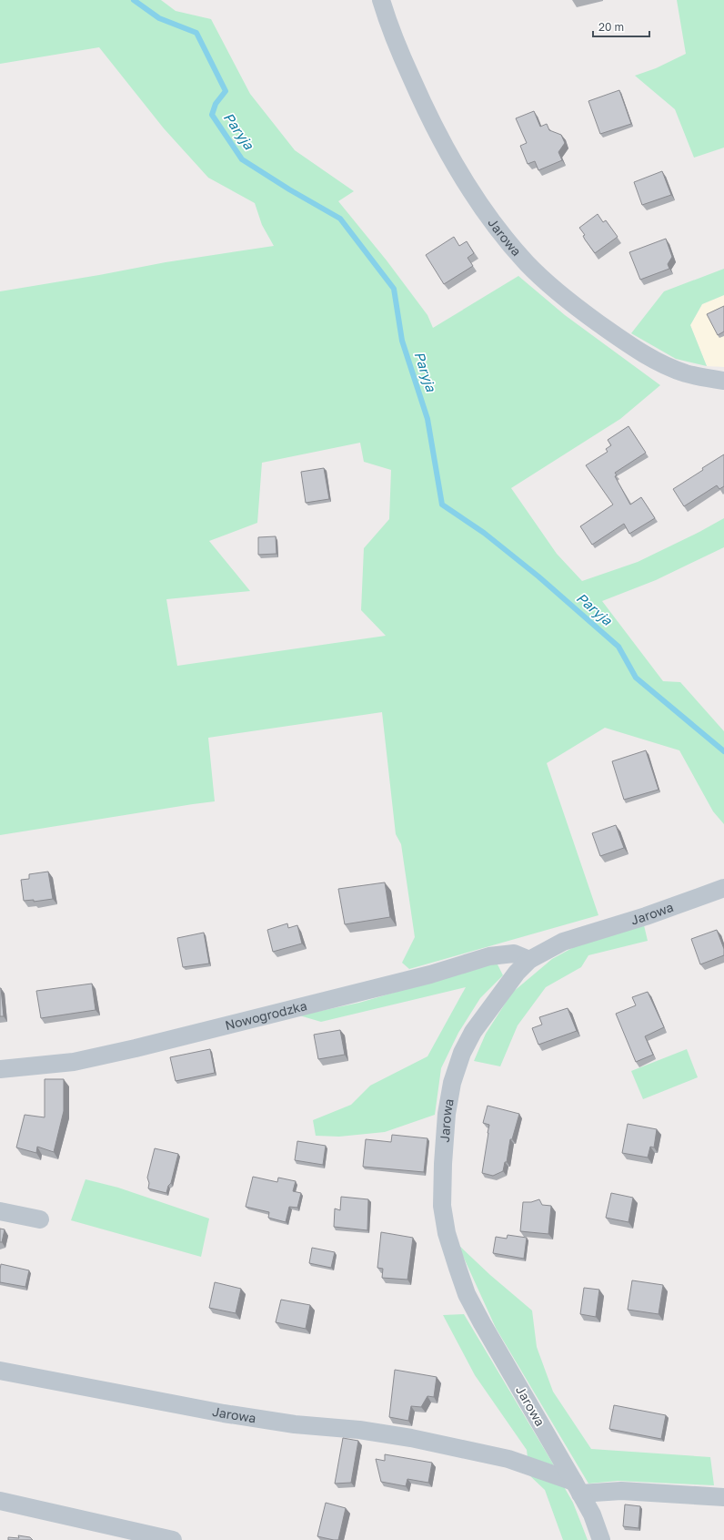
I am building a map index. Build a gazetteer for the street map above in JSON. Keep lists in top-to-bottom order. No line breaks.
{"streets":{"street":["Jarowa","Nowogrodzka"]},"crossings":[["Jarowa","Nowogrodzka"]],"water":["Paryja"],"scale_bar":"20 m"}
